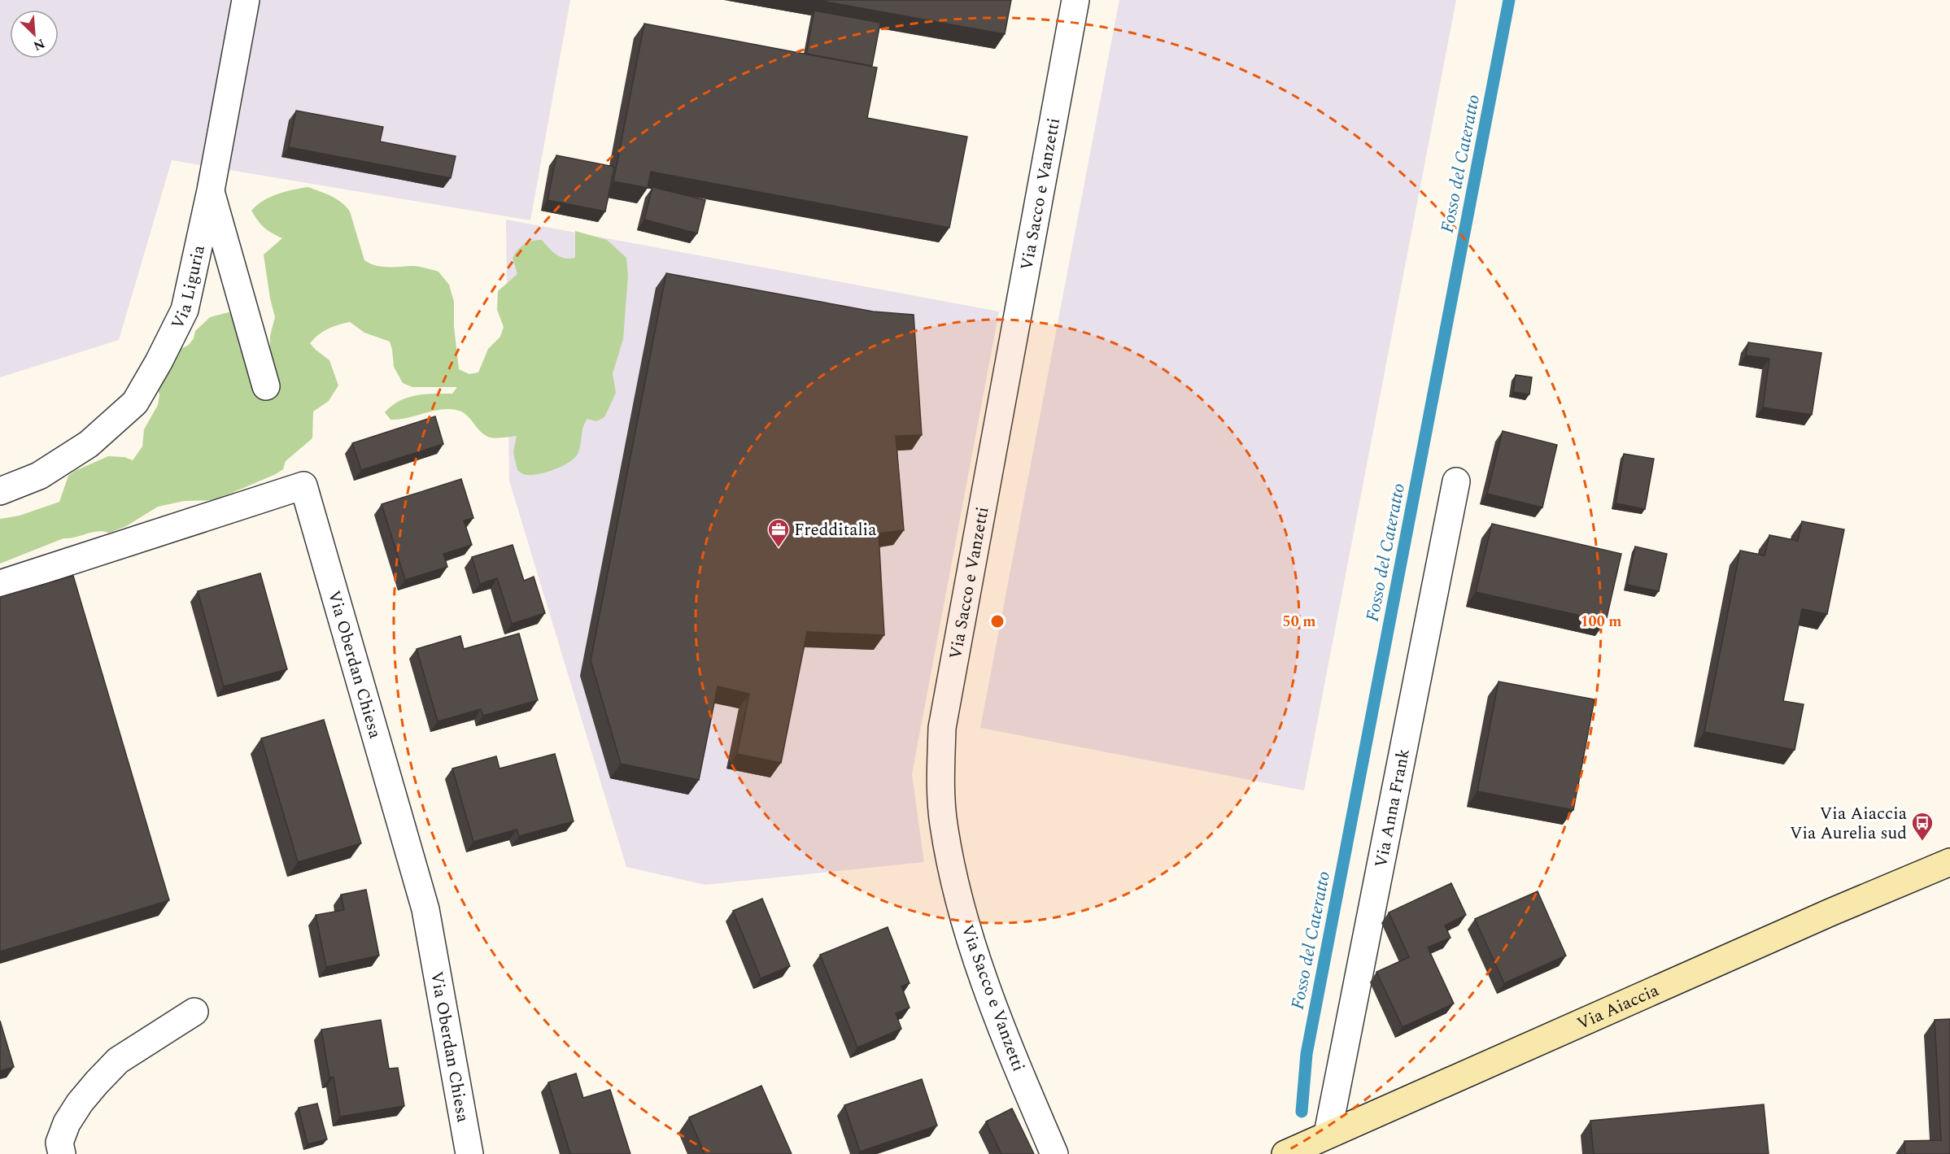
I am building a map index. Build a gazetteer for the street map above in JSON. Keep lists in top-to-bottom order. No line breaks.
{"streets":{"street":["Via Sacco e Vanzetti","Via Liguria","Via Oberdan Chiesa","Via Anna Frank","Via Aiaccia"]},"crossings":[["Via Anna Frank","Via Aiaccia"]],"water":["Fosso del Cateratto"],"places":{"office":["Fredditalia"],"bus stop":["Via Aiaccia Via Aurelia sud"]},"north":"bottom right","rings":["50 m","100 m"]}
